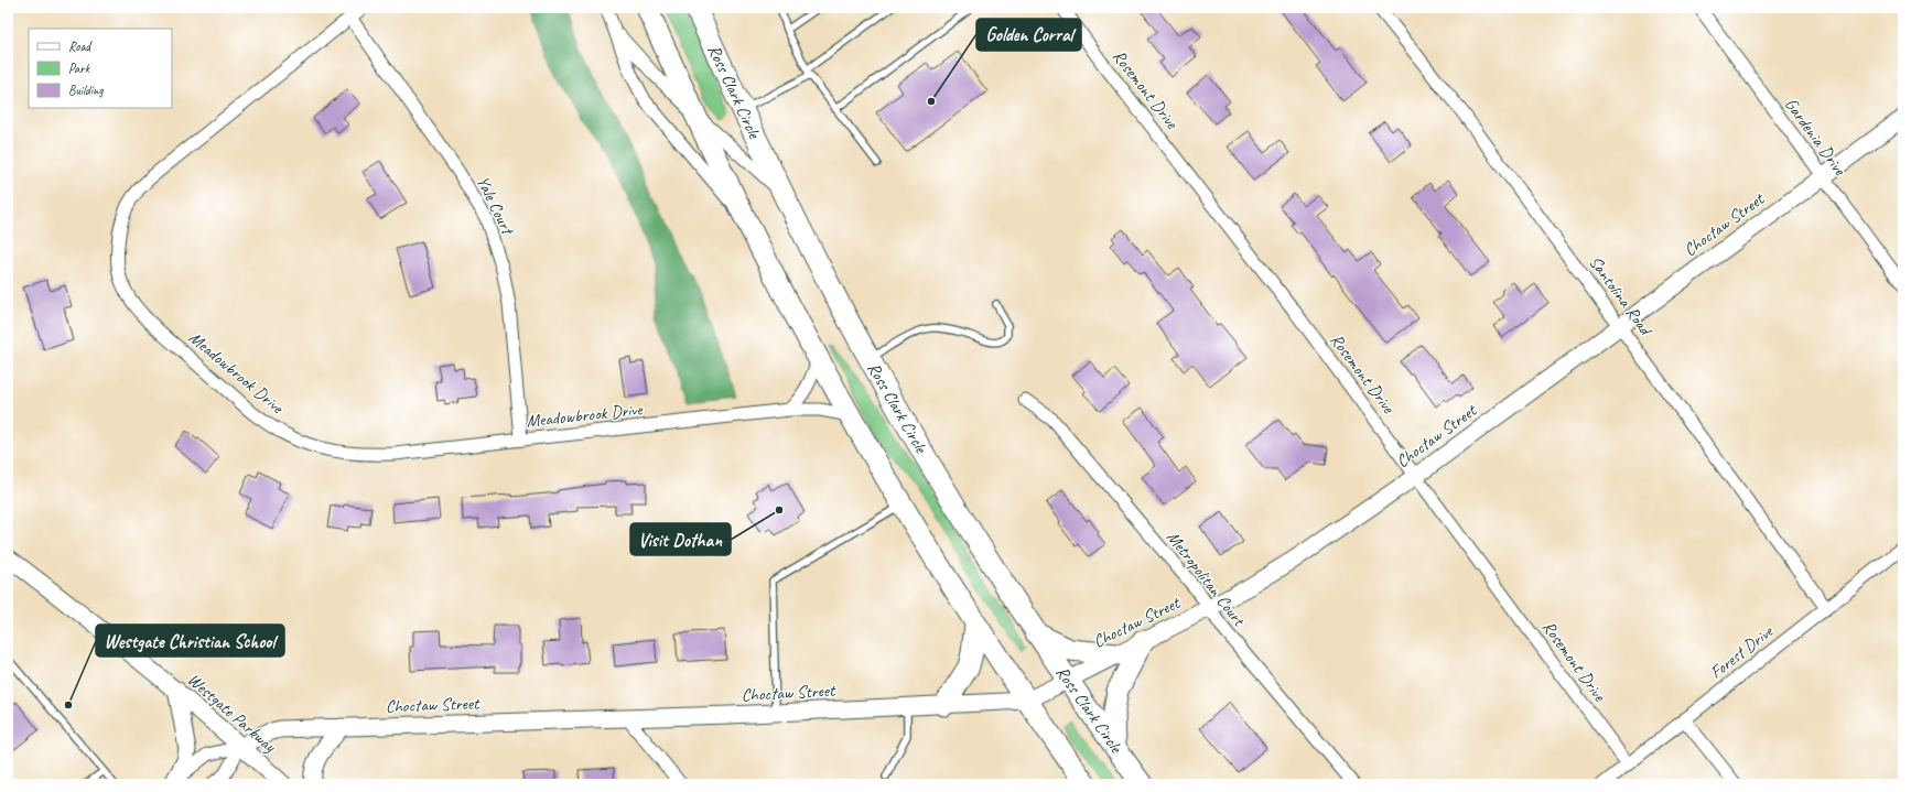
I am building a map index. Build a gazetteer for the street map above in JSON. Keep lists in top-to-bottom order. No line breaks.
{"streets":{"highway":["Ross Clark Circle"],"street":["Rosemont Drive","Gardenia Drive","Yale Court","Choctaw Street","Santolina Road","Meadowbrook Drive","Metropolitan Court","Forest Drive","Westgate Parkway"]},"crossings":[["Rosemont Drive","Choctaw Street"],["Rosemont Drive","Forest Drive"],["Ross Clark Circle","Choctaw Street"],["Gardenia Drive","Choctaw Street"],["Yale Court","Meadowbrook Drive"],["Choctaw Street","Santolina Road"],["Choctaw Street","Metropolitan Court"],["Choctaw Street","Westgate Parkway"],["Santolina Road","Forest Drive"]],"places":["Golden Corral","Visit Dothan","Westgate Christian School"],"legend":["Road","Park","Building"]}
